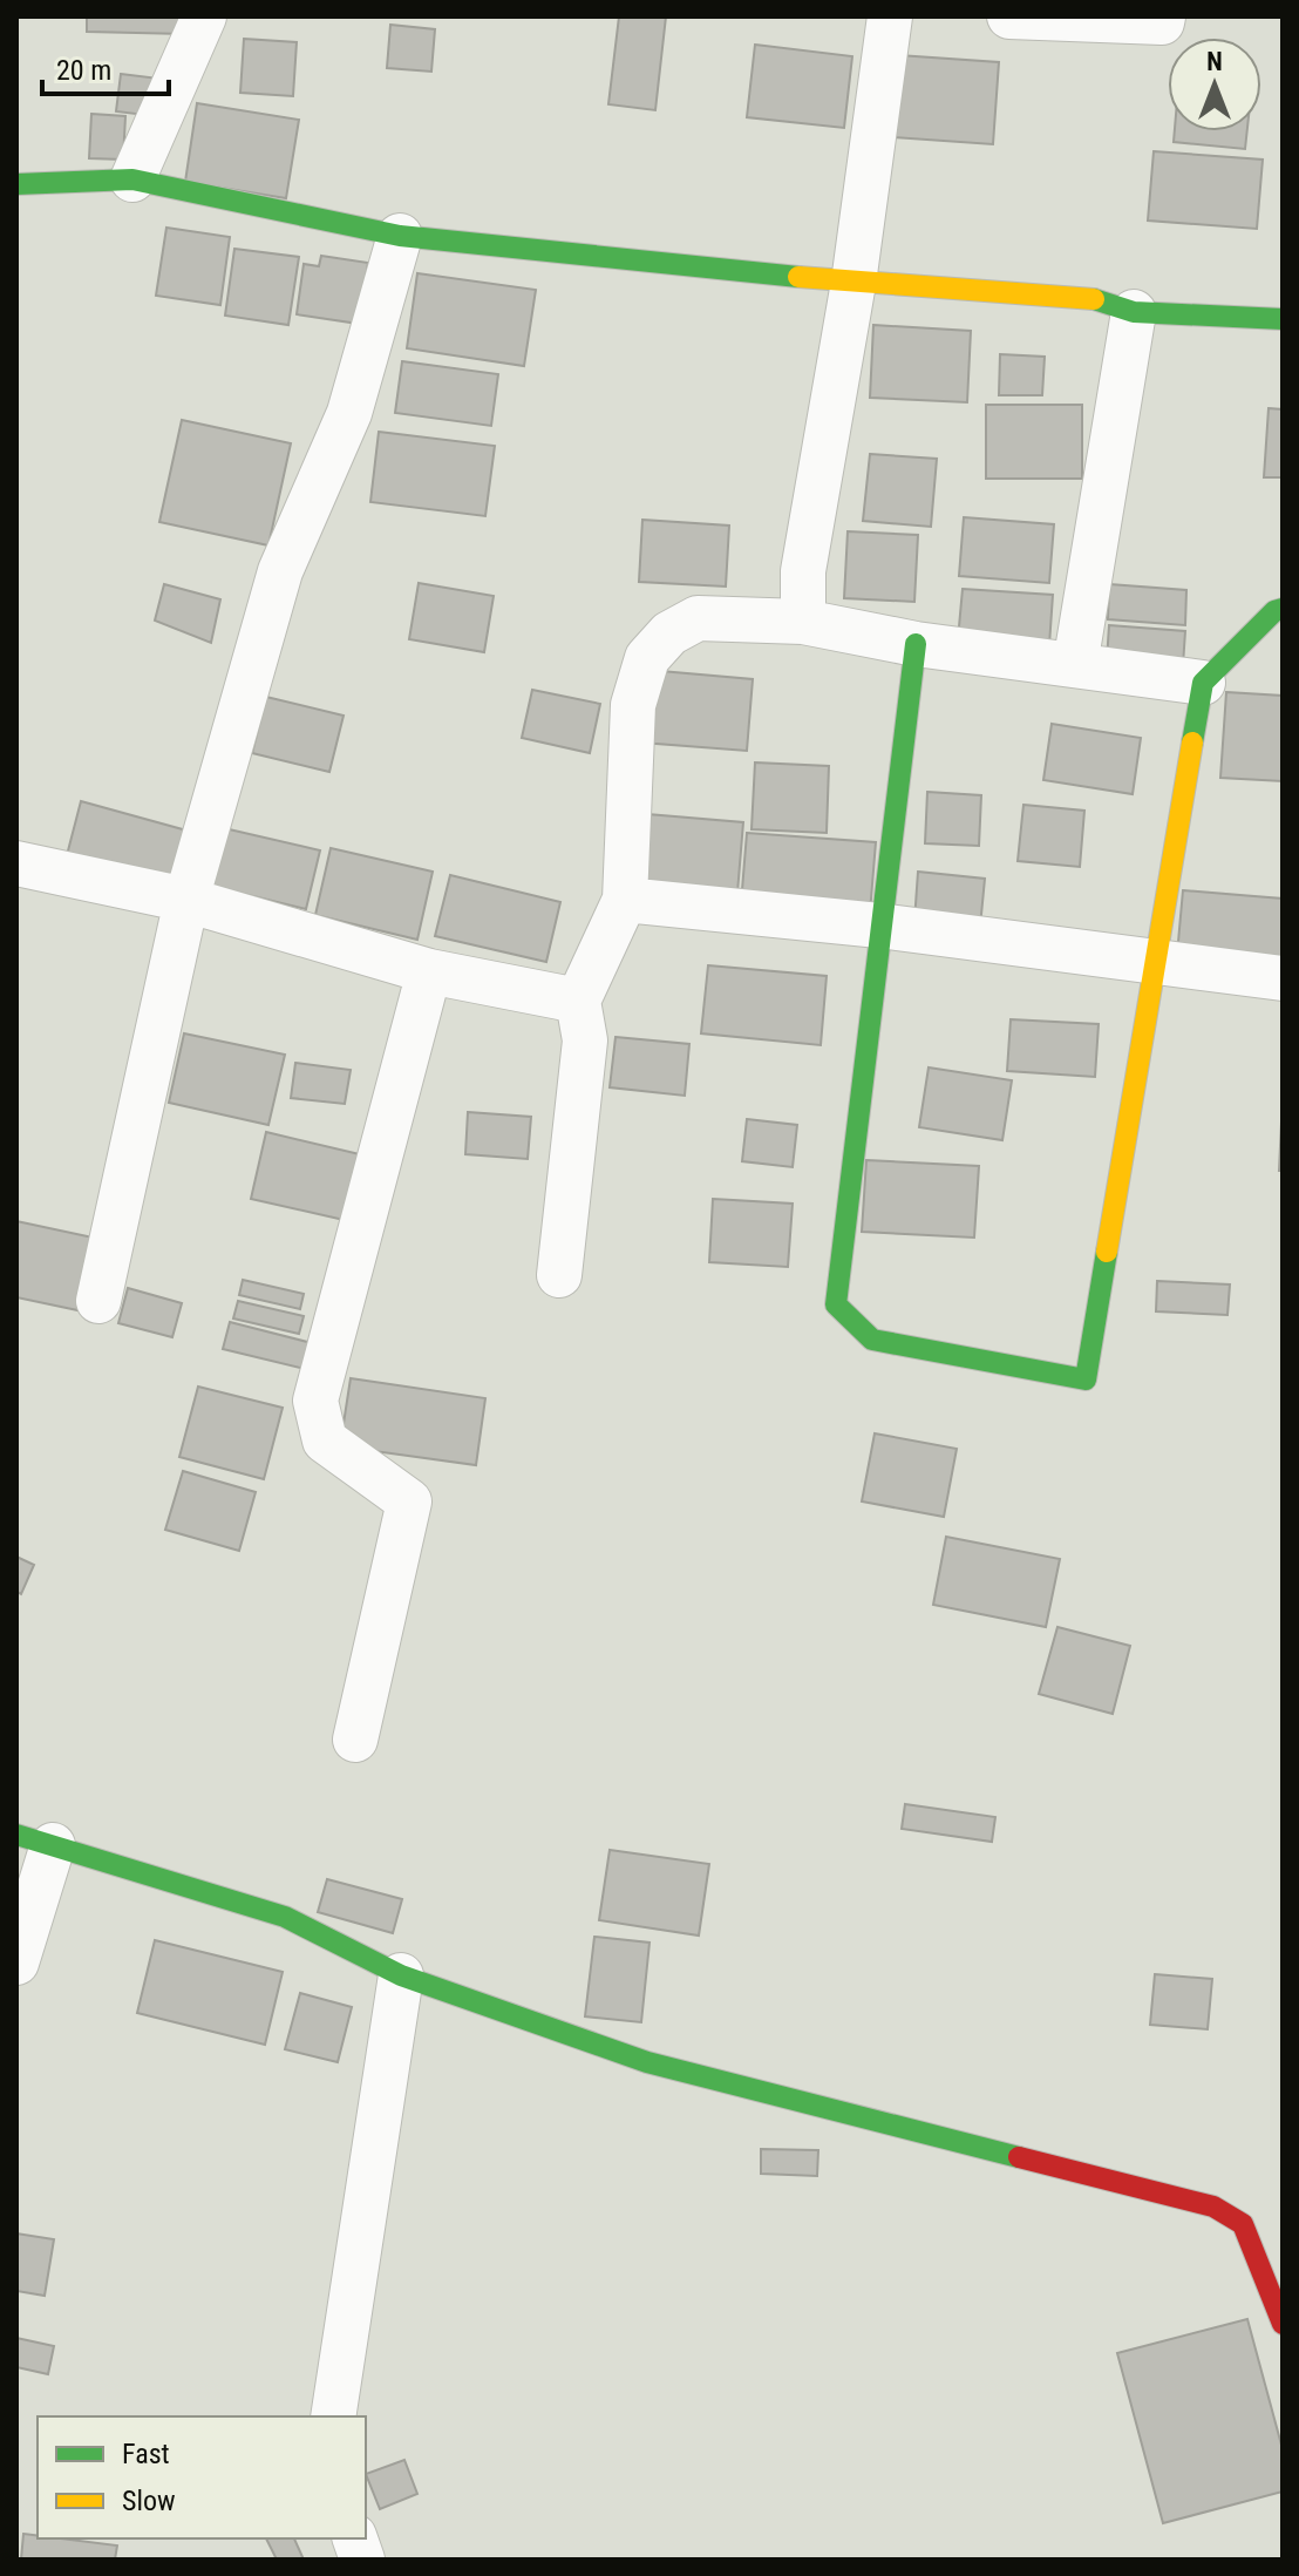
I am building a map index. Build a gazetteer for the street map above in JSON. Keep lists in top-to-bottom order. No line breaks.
{"legend":["Fast","Slow"],"scale_bar":"20 m","north":"top"}
